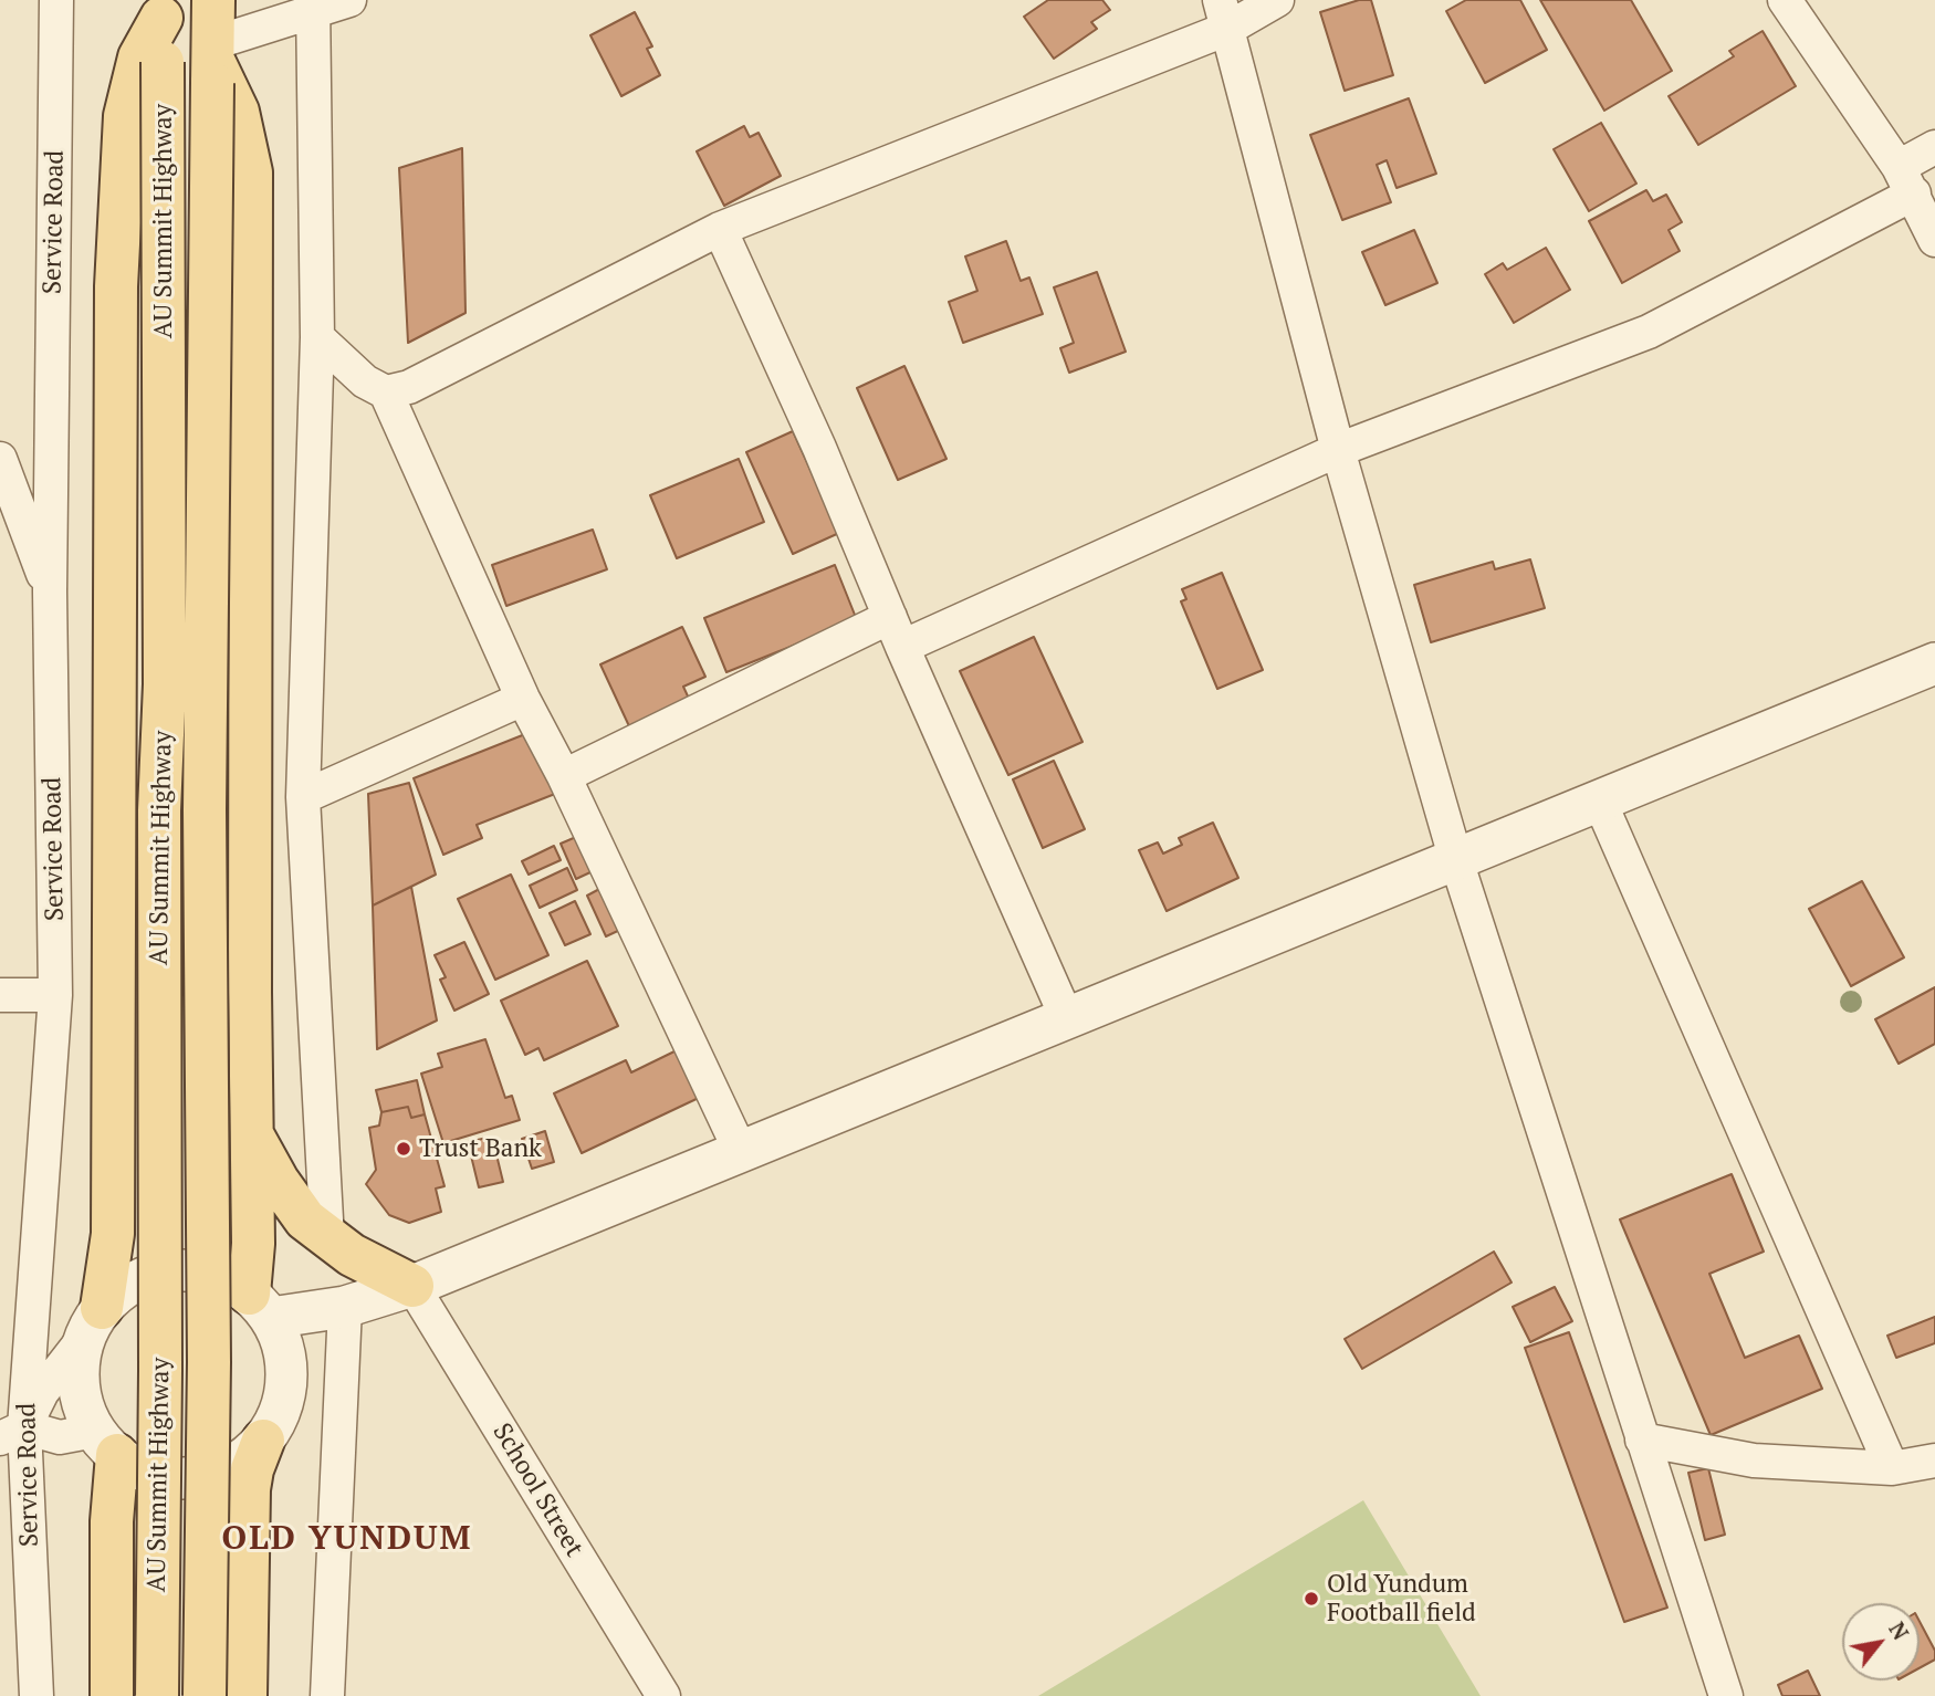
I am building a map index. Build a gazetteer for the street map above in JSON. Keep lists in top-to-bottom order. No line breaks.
{"streets":{"main road":["AU Summit Highway"],"street":["Service Road","School Street"]},"districts":["OLD YUNDUM"],"places":["Trust Bank","Old Yundum Football field"],"north":"top right"}
